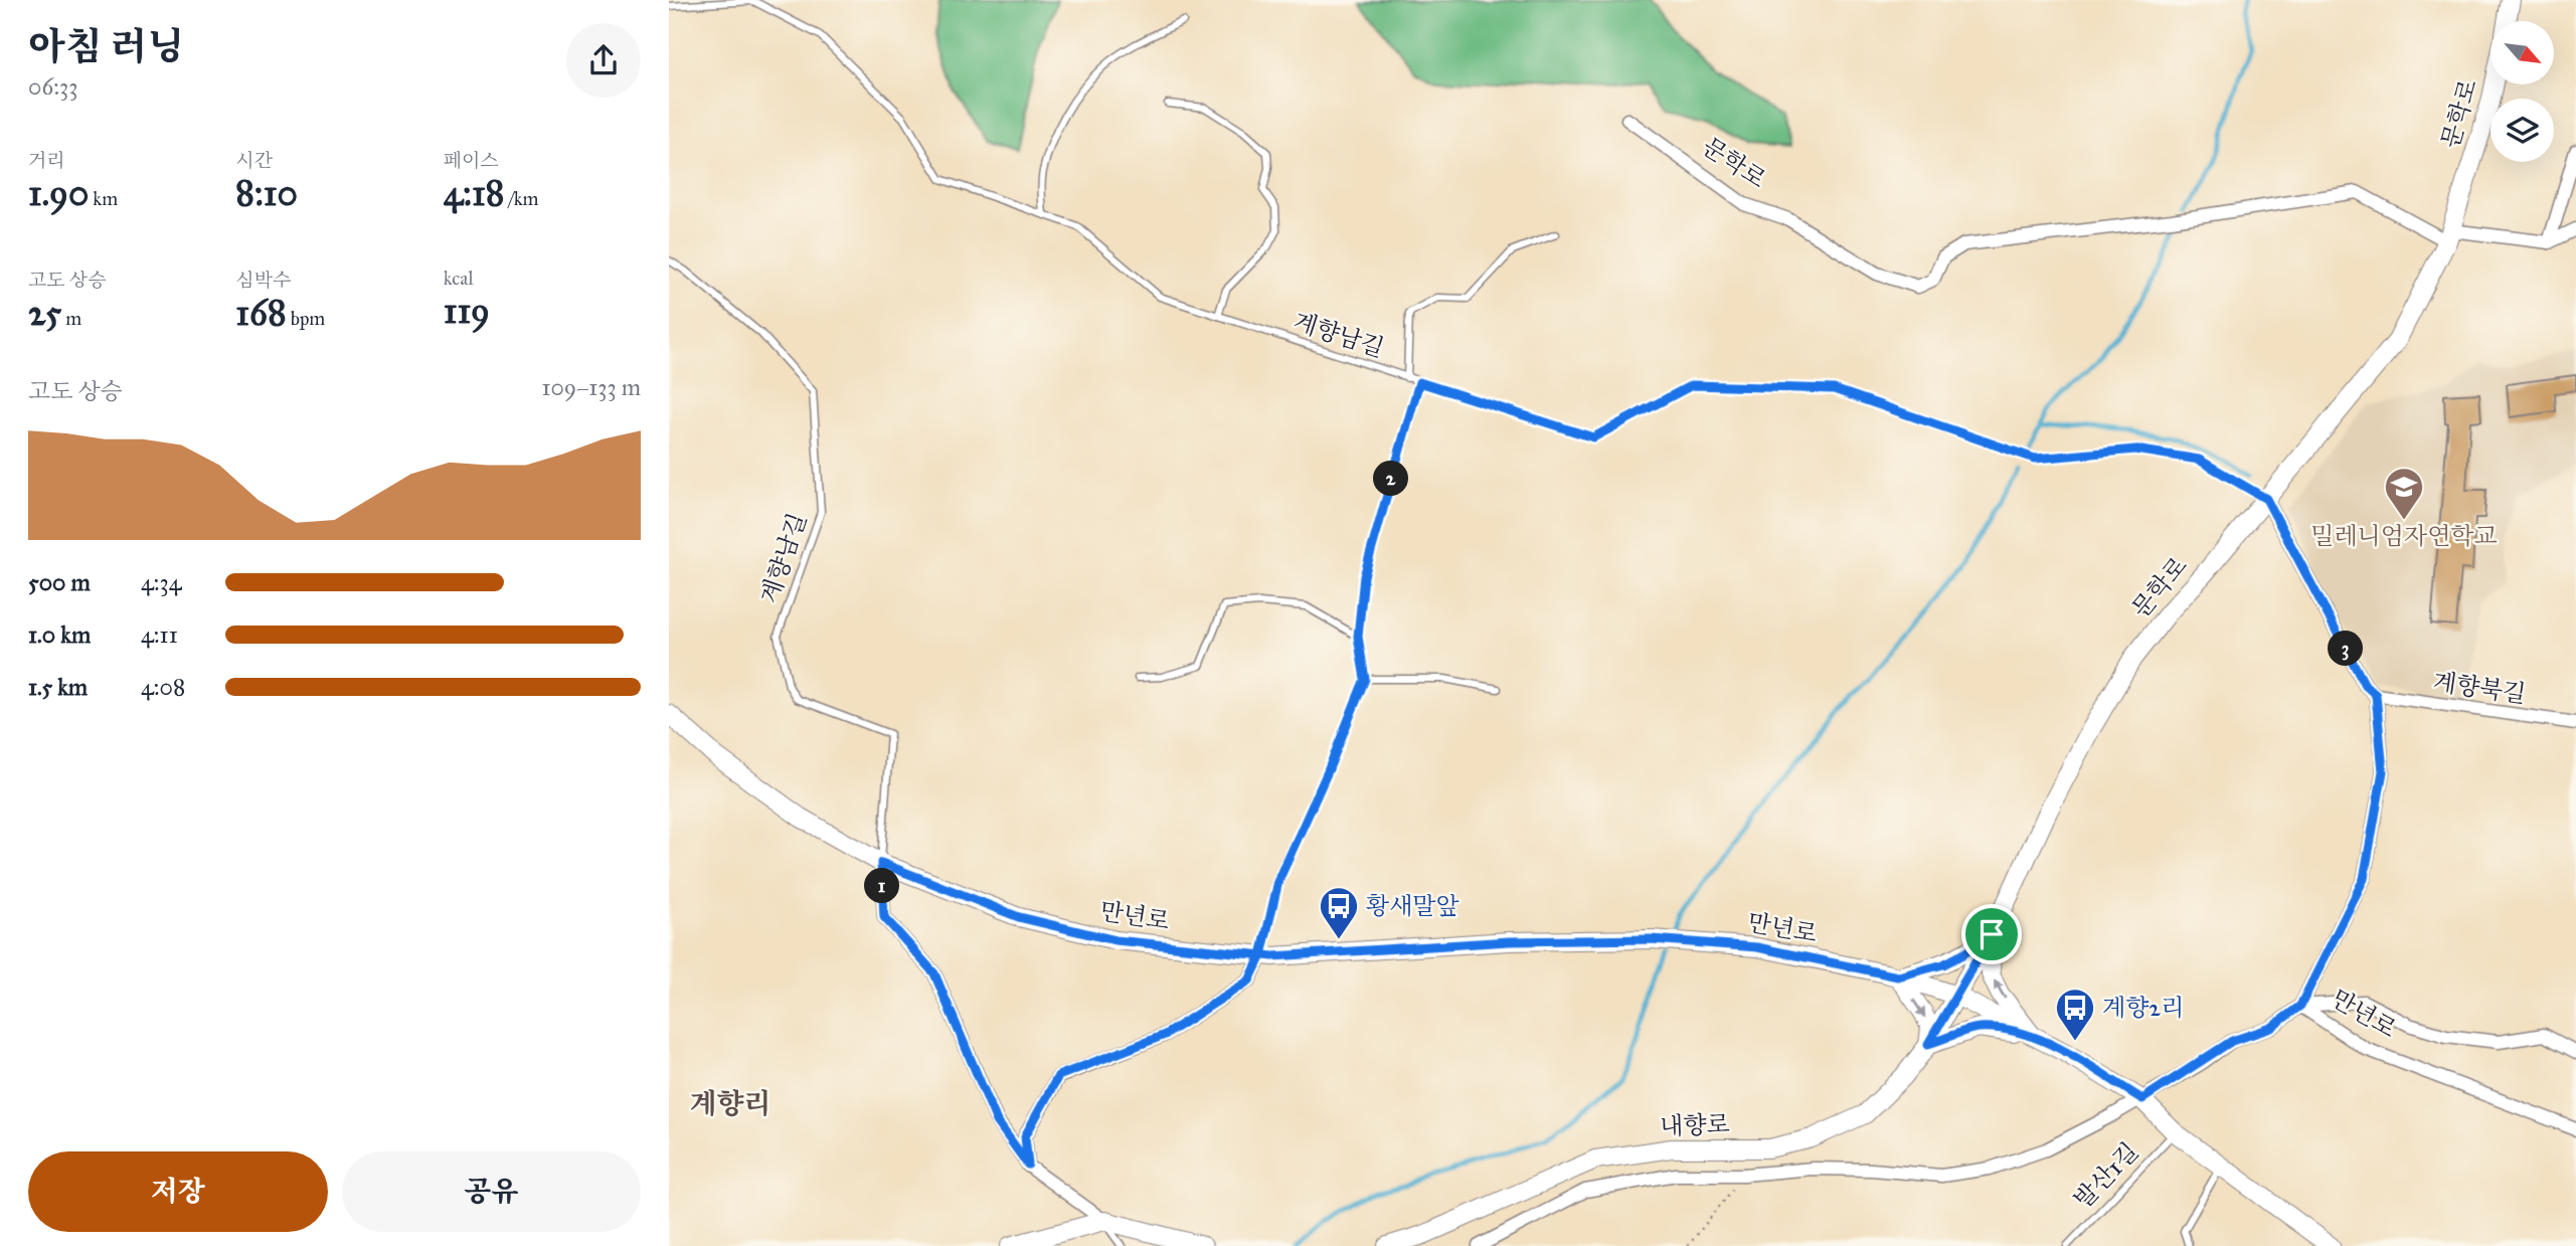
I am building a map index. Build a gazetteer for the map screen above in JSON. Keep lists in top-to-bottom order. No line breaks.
{"streets":{"street":["문학로","계향북길","만년로","내향로"],"lane":["계향남길","발산1길"]},"crossings":[["문학로","계향남길"],["문학로","만년로"],["문학로","내향로"],["계향남길","만년로"],["만년로","내향로"],["만년로","발산1길"]],"districts":["계향리"],"places":{"school or university":["밀레니엄자연학교"],"bus stop":["황새말앞","계향2리"]},"north":"bottom right","page":{"heading":["아침 러닝","06:33"],"stats":[["거리","1.90 km"],["시간","8:10"],["페이스","4:18 /km"],["고도 상승","25 m"],["심박수","168 bpm"],["kcal","119"]],"chart":["고도 상승","109–133 m"],"pins":["2","3","1"],"list":[{"name":"500 m","note":"4:34"},{"name":"1.0 km","note":"4:11"},{"name":"1.5 km","note":"4:08"}],"buttons":["저장","공유"]}}
